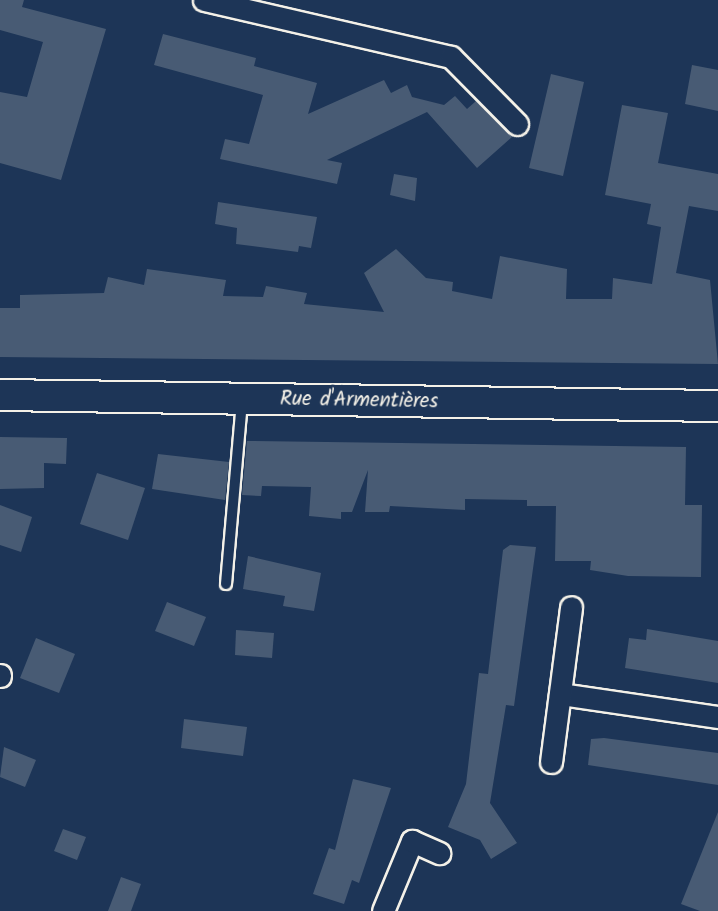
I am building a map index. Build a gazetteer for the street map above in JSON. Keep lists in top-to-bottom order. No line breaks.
{"streets":{"main road":["Rue d'Armentières"]}}
